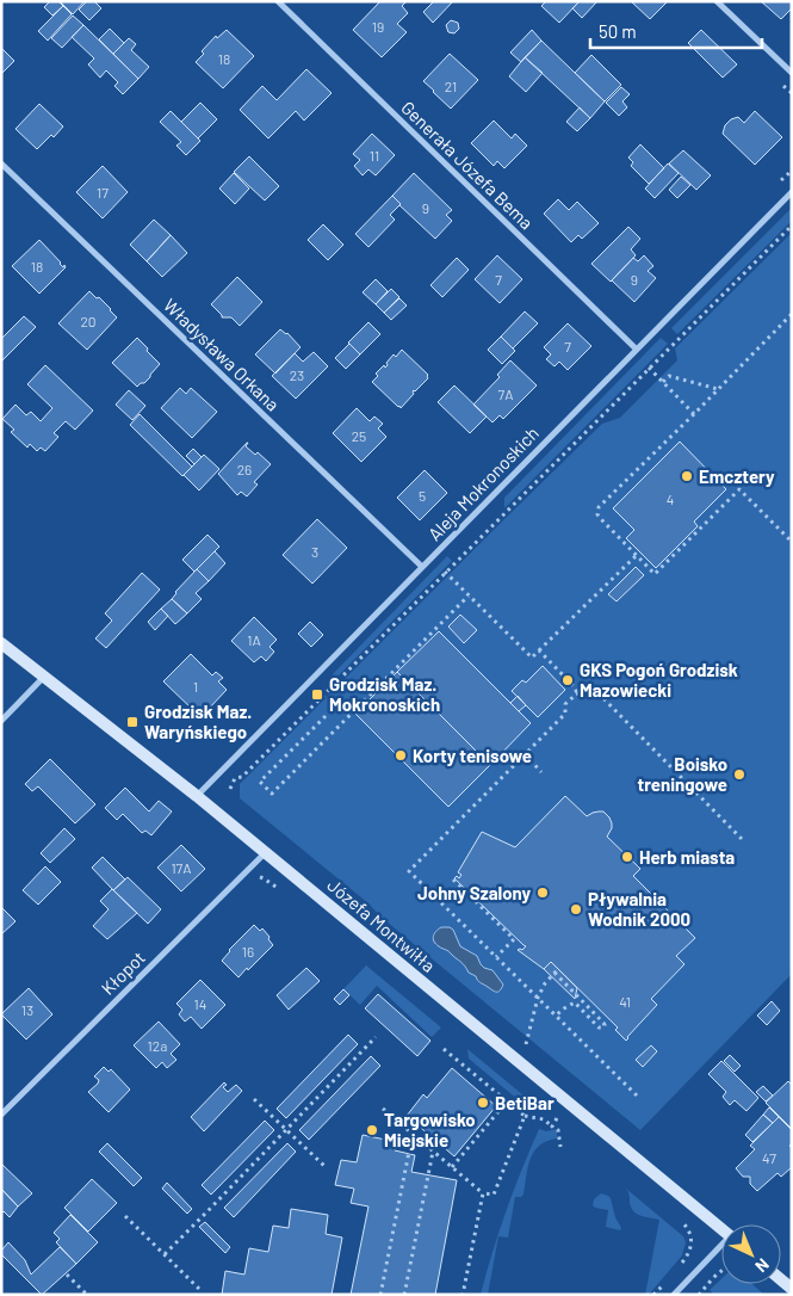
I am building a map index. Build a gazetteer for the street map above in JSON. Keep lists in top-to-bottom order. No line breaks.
{"streets":{"street":["Generała Józefa Bema","Władysława Orkana","Aleja Mokronoskich","Józefa Montwiłła","Kłopot"]},"crossings":[["Generała Józefa Bema","Aleja Mokronoskich"],["Władysława Orkana","Aleja Mokronoskich"],["Aleja Mokronoskich","Józefa Montwiłła"],["Józefa Montwiłła","Kłopot"]],"places":{"other":["Emcztery","GKS Pogoń Grodzisk Mazowiecki","Korty tenisowe","Boisko treningowe","Herb miasta","Johny Szalony","Pływalnia Wodnik 2000","BetiBar","Targowisko Miejskie"],"transit":["Grodzisk Maz. Mokronoskich","Grodzisk Maz. Waryńskiego"]},"house_numbers":["19","18","21","11","17","9","18","7","9","20","7","23","7A","25","26","5","4","3","1A","1","17A","16","41","14","13","12a","47"],"scale_bar":"50 m","north":"bottom right"}
